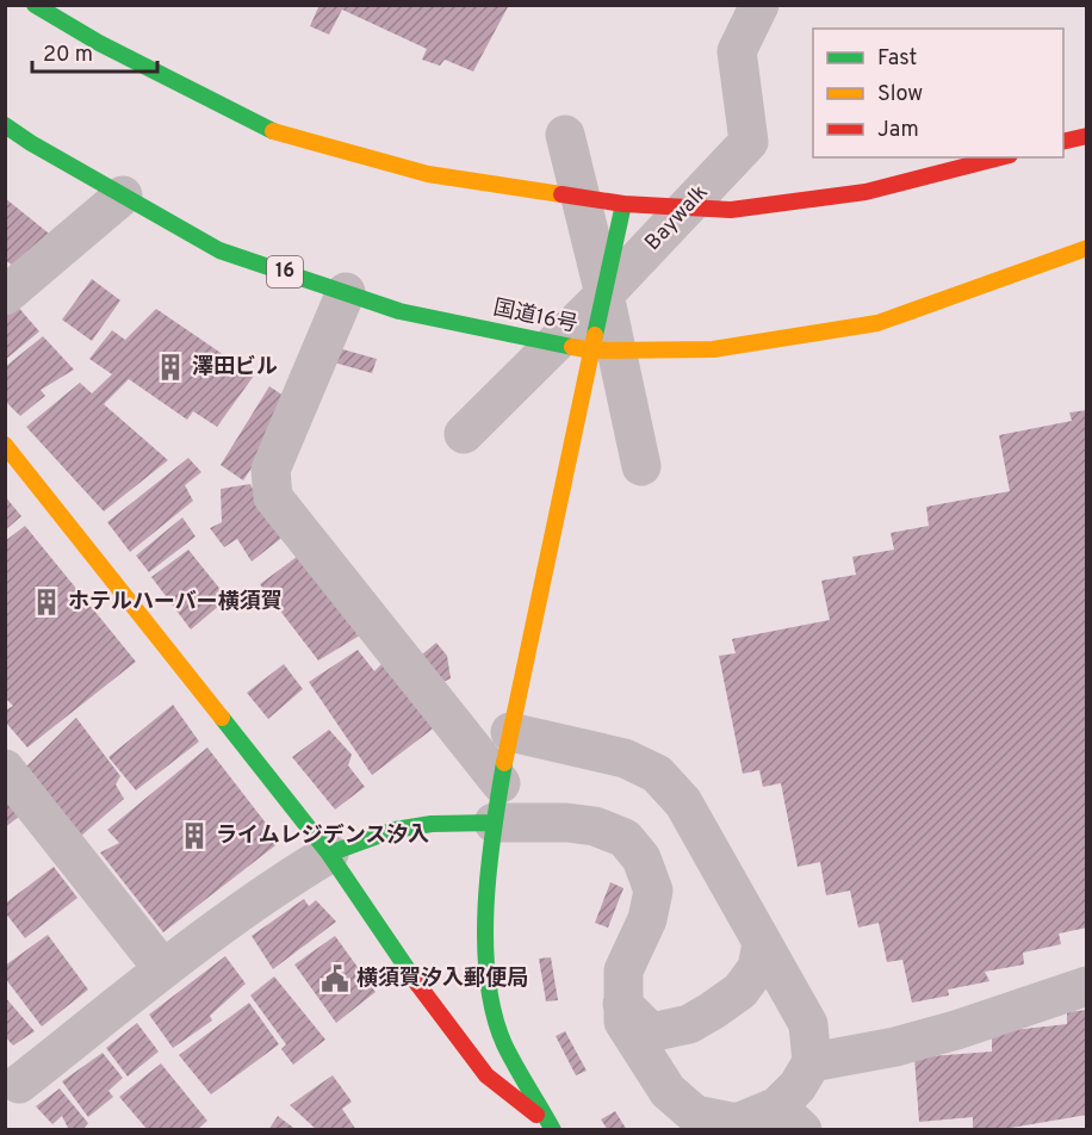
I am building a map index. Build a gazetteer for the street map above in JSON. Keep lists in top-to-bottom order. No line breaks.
{"streets":{"main road":["16","国道16号"],"street":["Baywalk"]},"places":{"building":["澤田ビル","ホテルハーバー横須賀","ライムレジデンス汐入"],"public building":["横須賀汐入郵便局"]},"legend":["Fast","Slow","Jam"],"scale_bar":"20 m"}
